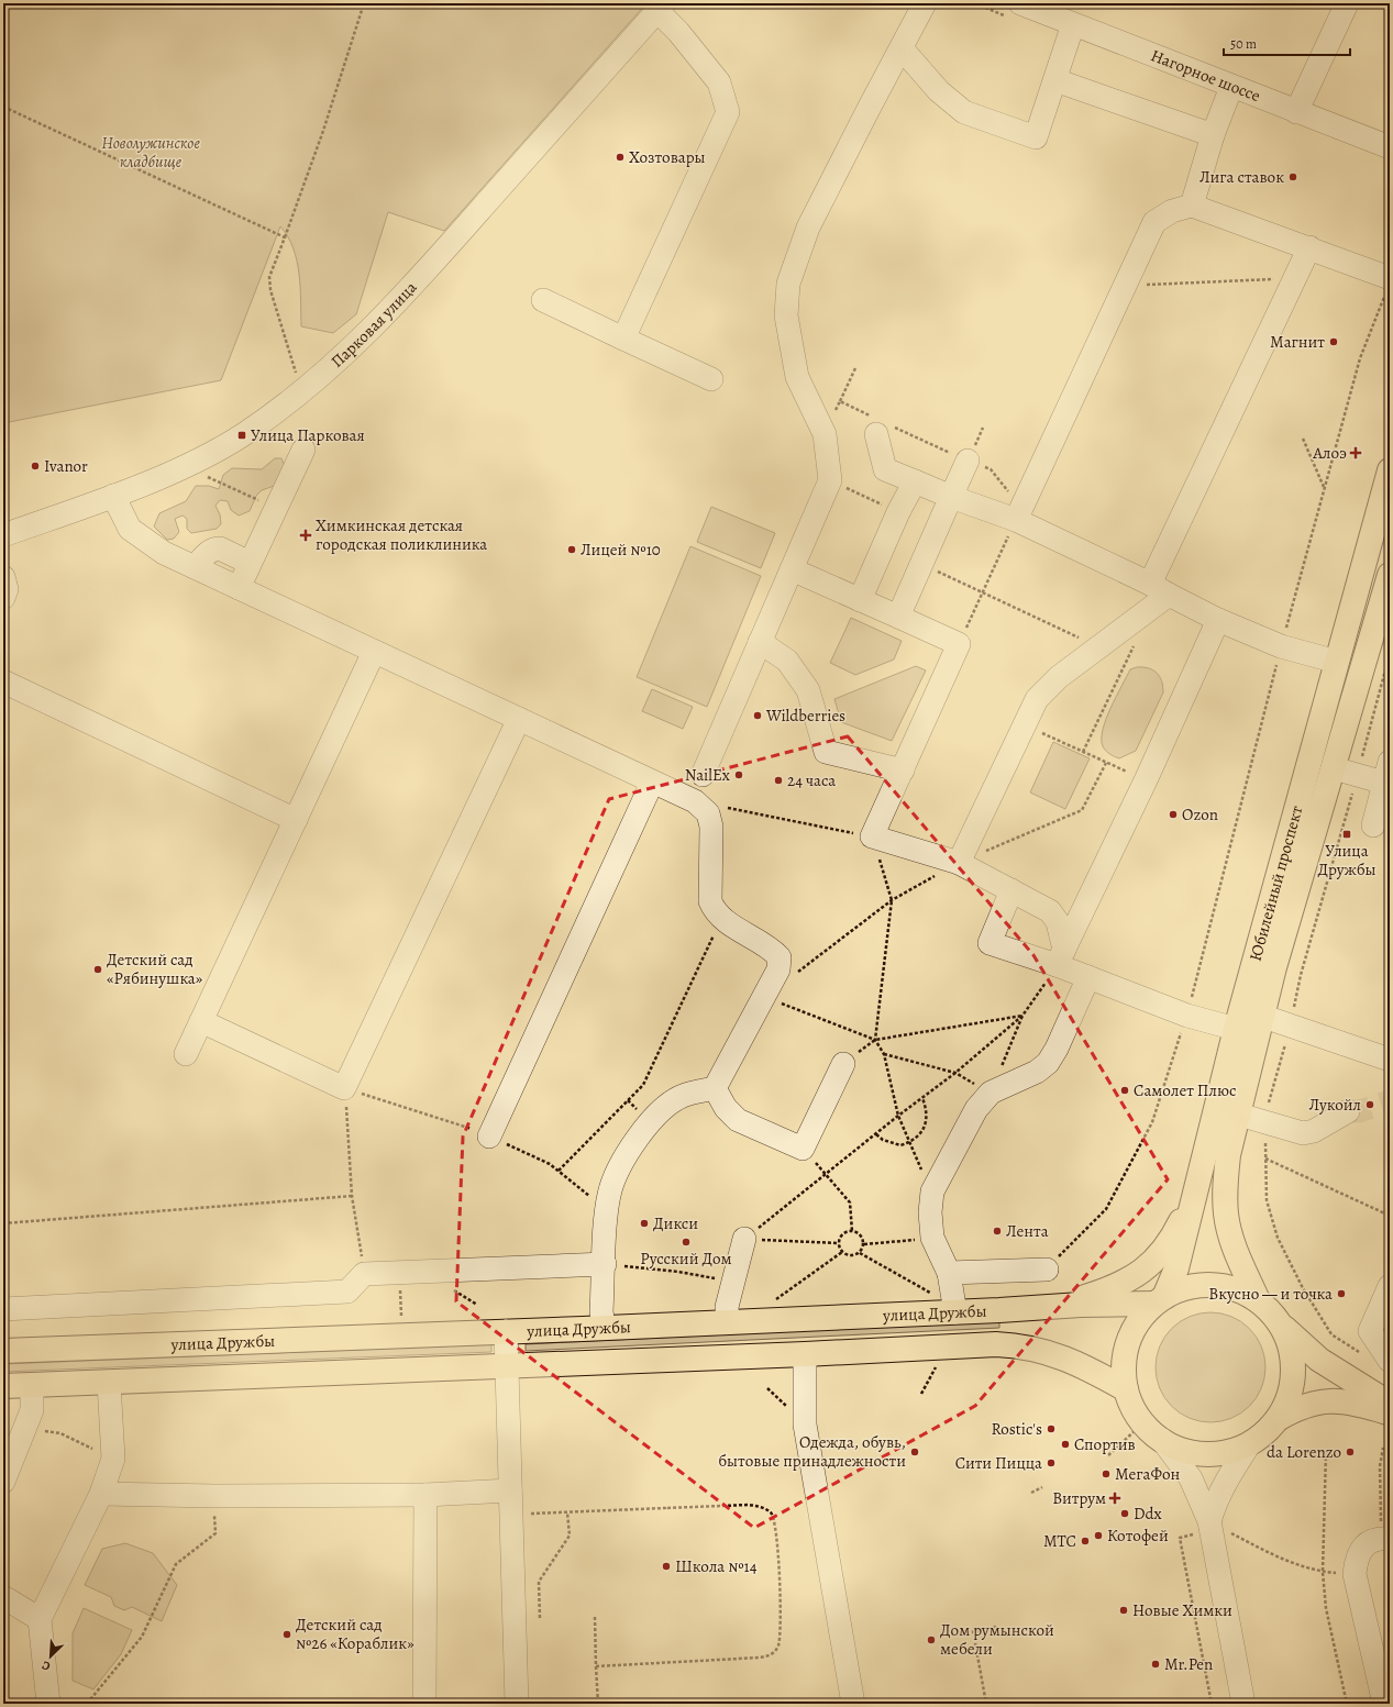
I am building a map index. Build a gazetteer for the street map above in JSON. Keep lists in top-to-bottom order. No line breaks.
{"streets":{"main road":["Юбилейный проспект","улица Дружбы"],"street":["Нагорное шоссе","Парковая улица"]},"crossings":[["Юбилейный проспект","улица Дружбы"]],"parks":["Новолужинское кладбище"],"places":{"other":["Хозтовары","Лига ставок","Магнит","Ivanor","Лицей №10","Wildberries","NailEx","24 часа","Ozon","Детский сад «Рябинушка»","Самолет Плюс","Лукойл","Дикси","Лента","Русский Дом","Вкусно — и точка","Rostic's","Спортив","Одежда, обувь, бытовые принадлежности","da Lorenzo","Сити Пицца","МегаФон","Ddx","Котофей","МТС","Школа №14","Новые Химки","Детский сад №26 «Кораблик»","Дом румынской мебели","Mr.Pen"],"transit":["Улица Парковая","Улица Дружбы"],"health":["Алоэ","Химкинская детская городская поликлиника","Витрум"]},"scale_bar":"50 m","north":"bottom left"}
